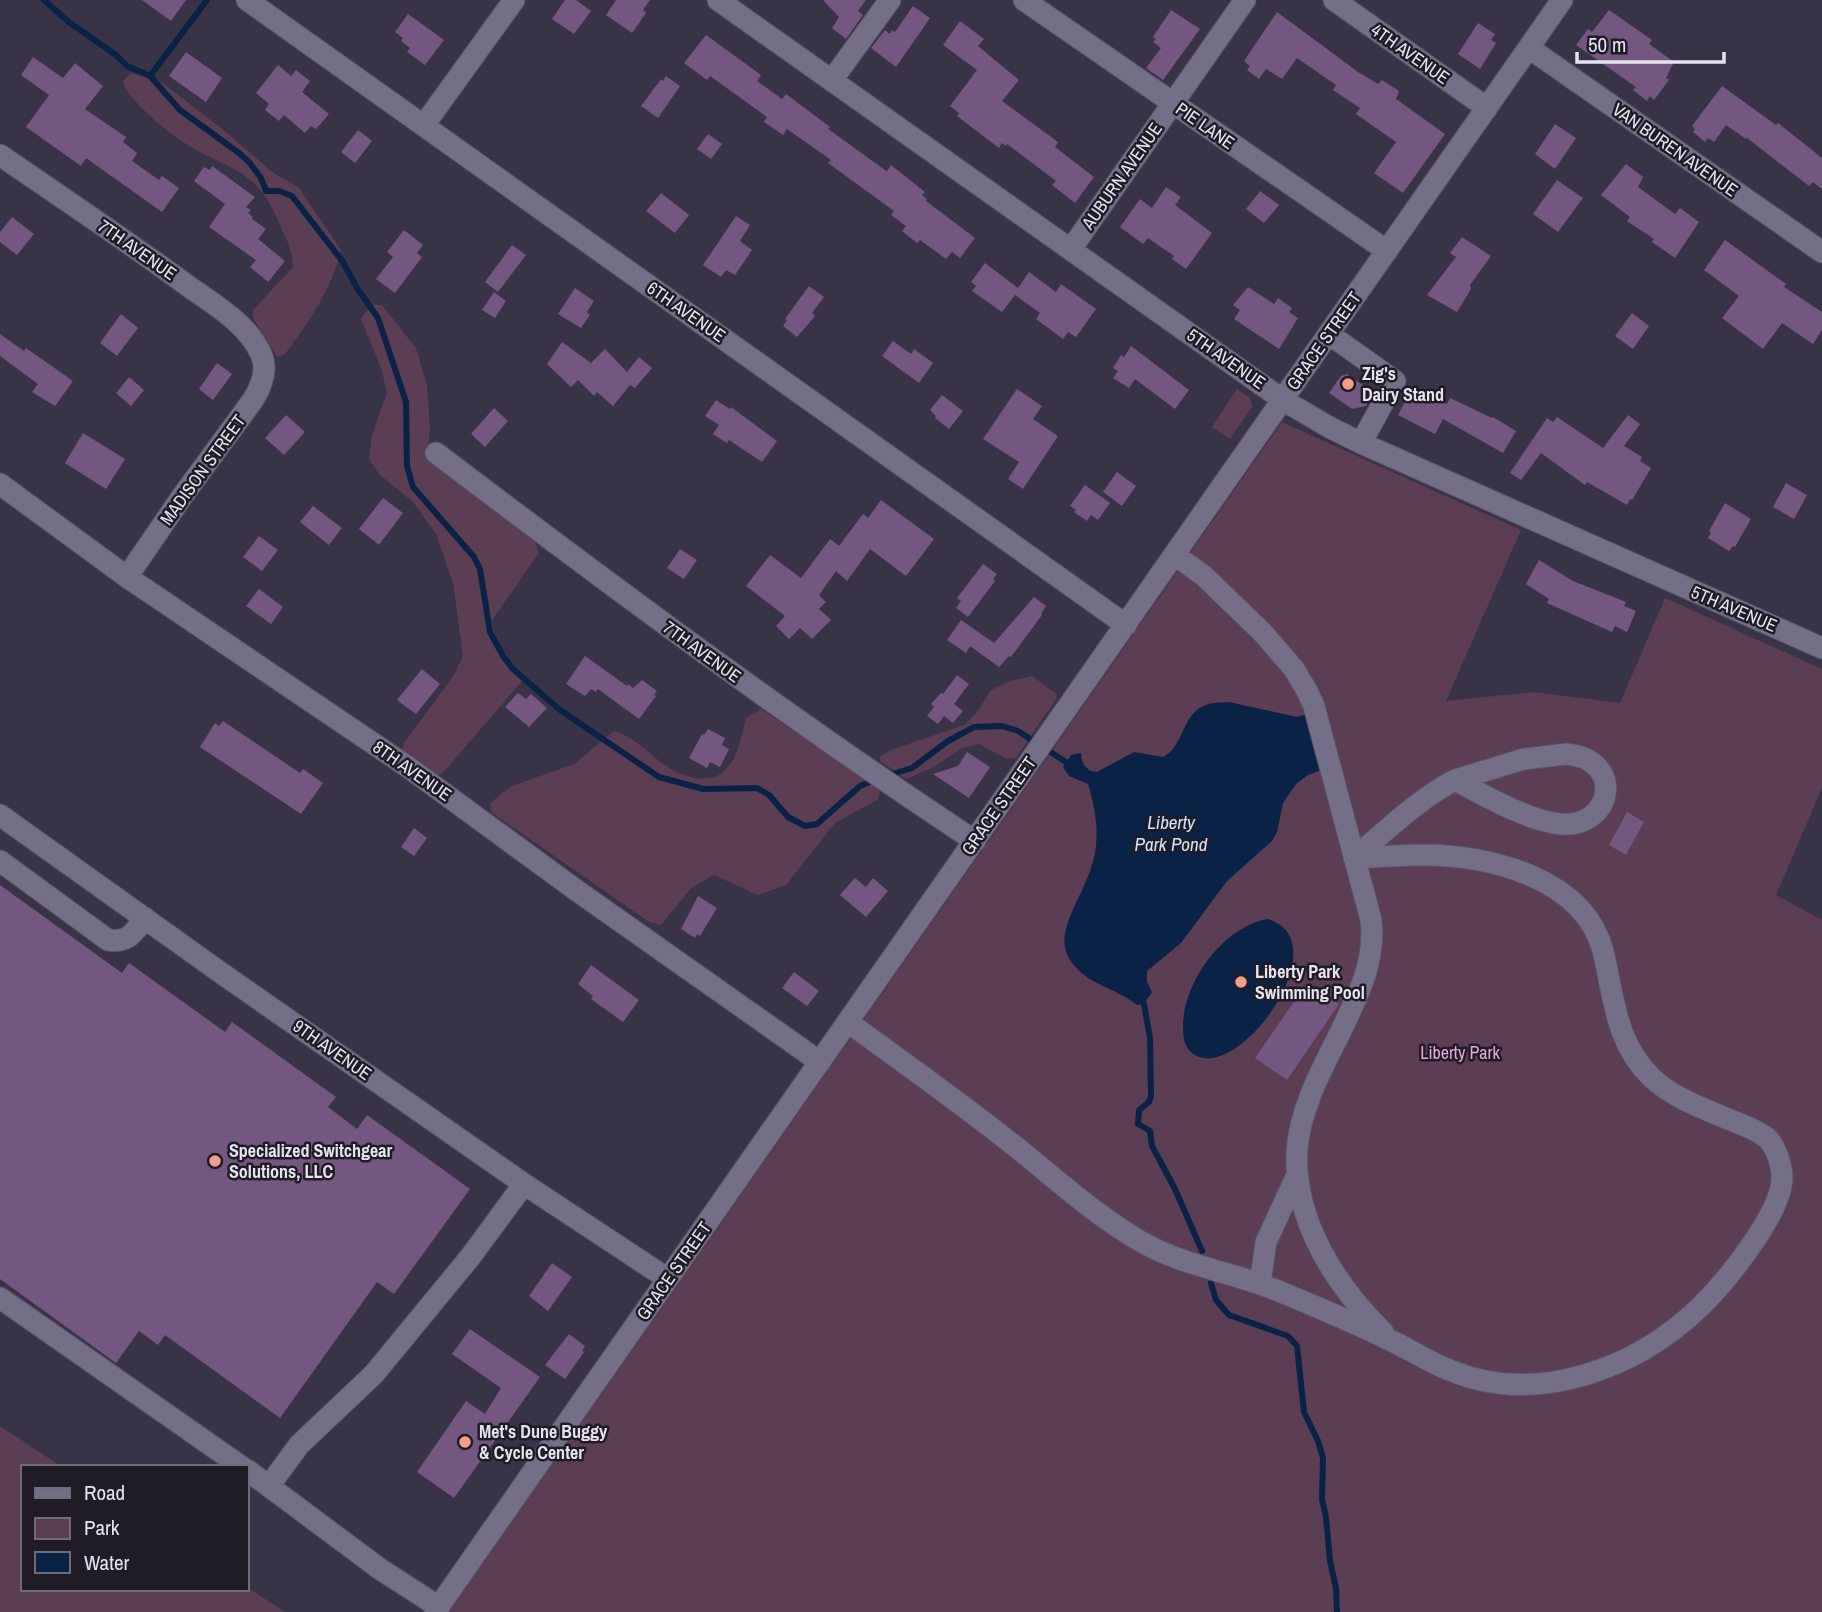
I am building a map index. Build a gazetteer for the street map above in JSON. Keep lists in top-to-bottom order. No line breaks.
{"streets":{"street":["4TH AVENUE","PIE LANE","VAN BUREN AVENUE","AUBURN AVENUE","7TH AVENUE","6TH AVENUE","GRACE STREET","5TH AVENUE","MADISON STREET","8TH AVENUE","9TH AVENUE"]},"crossings":[["4TH AVENUE","GRACE STREET"],["PIE LANE","AUBURN AVENUE"],["PIE LANE","GRACE STREET"],["VAN BUREN AVENUE","GRACE STREET"],["AUBURN AVENUE","5TH AVENUE"],["7TH AVENUE","GRACE STREET"],["7TH AVENUE","MADISON STREET"],["6TH AVENUE","GRACE STREET"],["GRACE STREET","5TH AVENUE"],["GRACE STREET","8TH AVENUE"],["GRACE STREET","9TH AVENUE"],["MADISON STREET","8TH AVENUE"]],"water":["Liberty Park Pond"],"parks":["Liberty Park"],"places":["Zig's Dairy Stand","Liberty Park Swimming Pool","Specialized Switchgear Solutions, LLC","Met's Dune Buggy & Cycle Center"],"legend":["Road","Park","Water"],"scale_bar":"50 m"}
